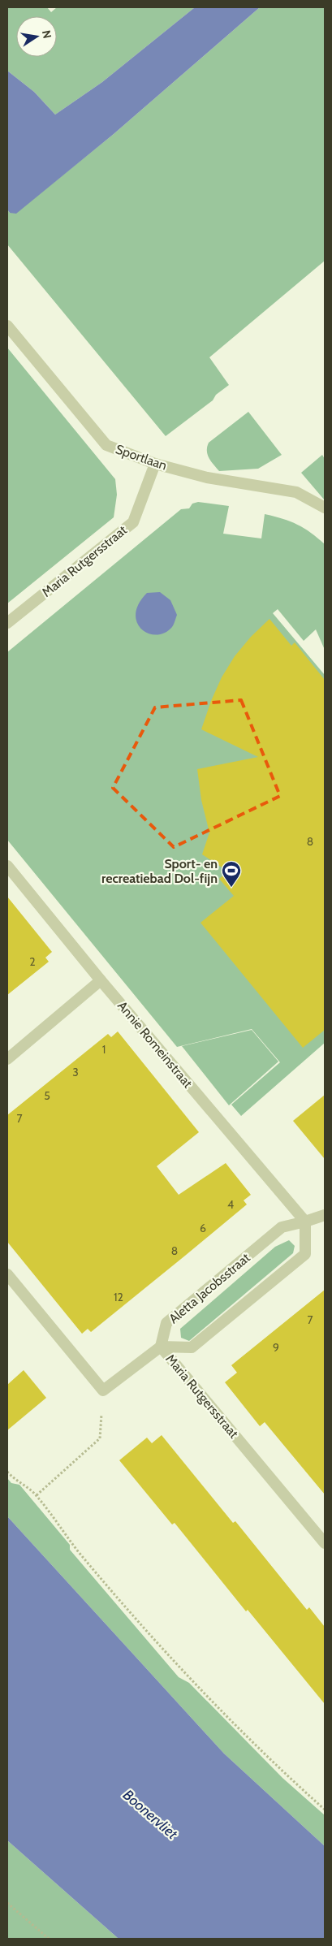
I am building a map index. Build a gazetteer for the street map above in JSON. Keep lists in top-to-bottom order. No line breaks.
{"streets":{"street":["Sportlaan","Maria Rutgersstraat","Annie Romeinstraat","Aletta Jacobsstraat"]},"crossings":[["Sportlaan","Maria Rutgersstraat"],["Maria Rutgersstraat","Aletta Jacobsstraat"],["Annie Romeinstraat","Aletta Jacobsstraat"]],"water":["Boonervliet"],"places":{"sports":["Sport- en recreatiebad Dol-fijn"]},"house_numbers":["8","2","1","3","5","7","4","6","8","12","7","9"],"north":"right"}
